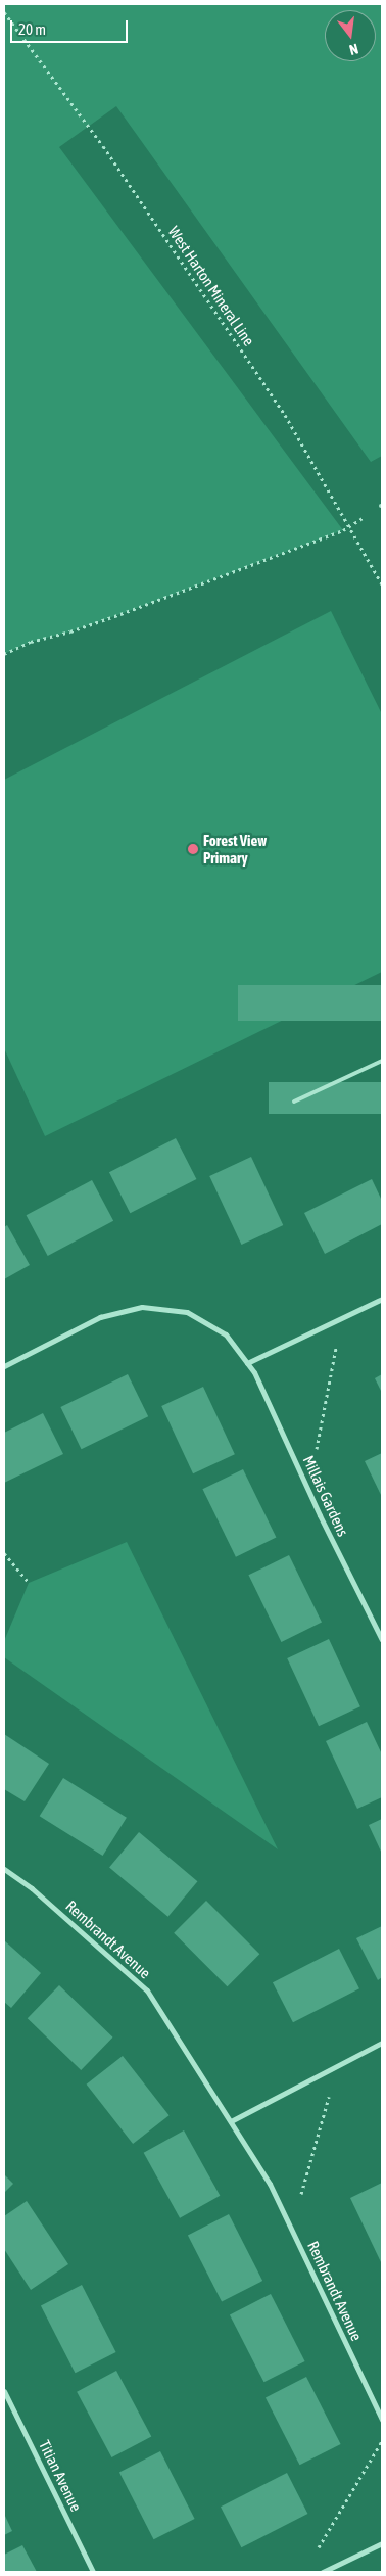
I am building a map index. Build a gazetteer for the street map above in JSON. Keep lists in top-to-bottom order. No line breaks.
{"streets":{"street":["Millais Gardens","Rembrandt Avenue","Titian Avenue"],"path":["West Harton Mineral Line"]},"places":["Forest View Primary"],"scale_bar":"20 m","north":"bottom"}
